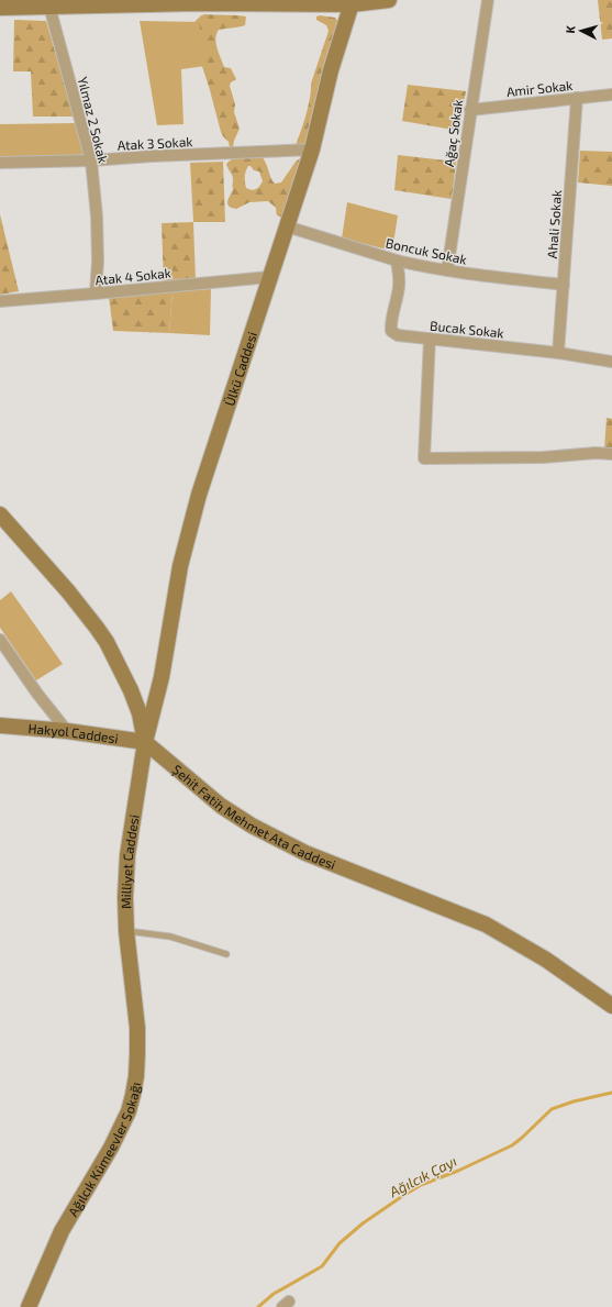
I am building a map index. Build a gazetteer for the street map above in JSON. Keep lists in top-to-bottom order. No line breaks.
{"streets":{"street":["Amir Sokak","Yılmaz 2 Sokak","Ağaç Sokak","Atak 3 Sokak","Ahali Sokak","Boncuk Sokak","Atak 4 Sokak","Bucak Sokak","Ülkü Caddesi","Hakyol Caddesi","Şehit Fatih Mehmet Ata Caddesi","Milliyet Caddesi","Ağılcık Kümeevler Sokağı"]},"crossings":[["Amir Sokak","Ağaç Sokak"],["Amir Sokak","Ahali Sokak"],["Yılmaz 2 Sokak","Atak 3 Sokak"],["Yılmaz 2 Sokak","Atak 4 Sokak"],["Ağaç Sokak","Boncuk Sokak"],["Atak 3 Sokak","Ülkü Caddesi"],["Ahali Sokak","Boncuk Sokak"],["Ahali Sokak","Bucak Sokak"],["Boncuk Sokak","Bucak Sokak"],["Boncuk Sokak","Ülkü Caddesi"],["Atak 4 Sokak","Ülkü Caddesi"],["Ülkü Caddesi","Hakyol Caddesi"],["Ülkü Caddesi","Şehit Fatih Mehmet Ata Caddesi"],["Ülkü Caddesi","Milliyet Caddesi"],["Hakyol Caddesi","Şehit Fatih Mehmet Ata Caddesi"],["Hakyol Caddesi","Milliyet Caddesi"],["Şehit Fatih Mehmet Ata Caddesi","Milliyet Caddesi"],["Milliyet Caddesi","Ağılcık Kümeevler Sokağı"]],"water":["Ağılcık Çayı"],"north":"left"}
